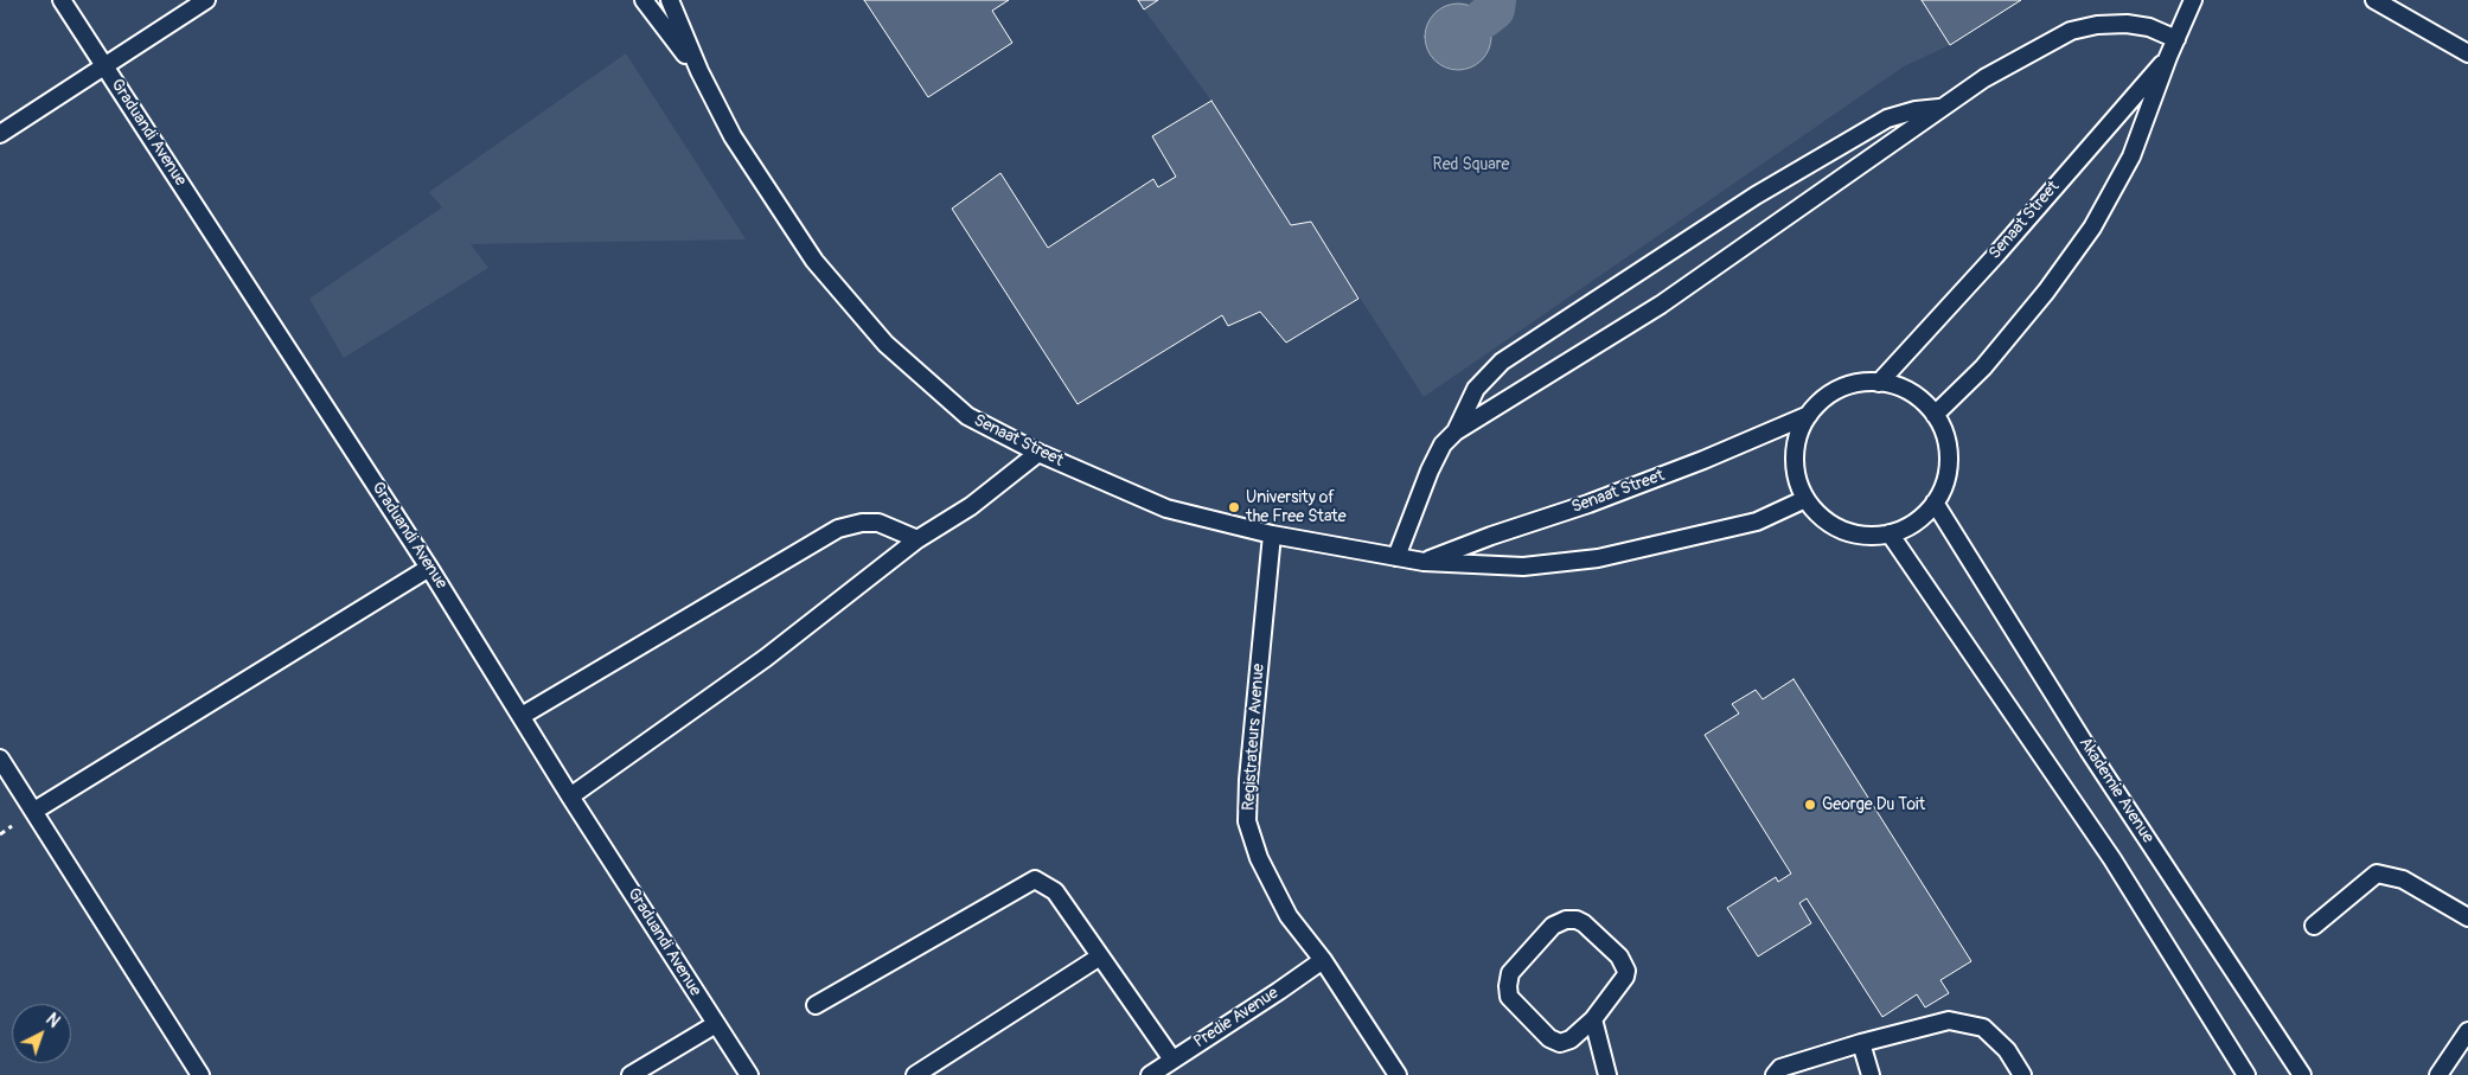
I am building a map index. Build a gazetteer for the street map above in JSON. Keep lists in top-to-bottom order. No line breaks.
{"streets":{"lane":["Graduandi Avenue","Senaat Street","Registrateurs Avenue","Akademie Avenue","Predie Avenue"]},"crossings":[["Senaat Street","Registrateurs Avenue"],["Senaat Street","Akademie Avenue"],["Registrateurs Avenue","Predie Avenue"]],"parks":["Red Square"],"places":["University of the Free State","George Du Toit"],"north":"top right"}
